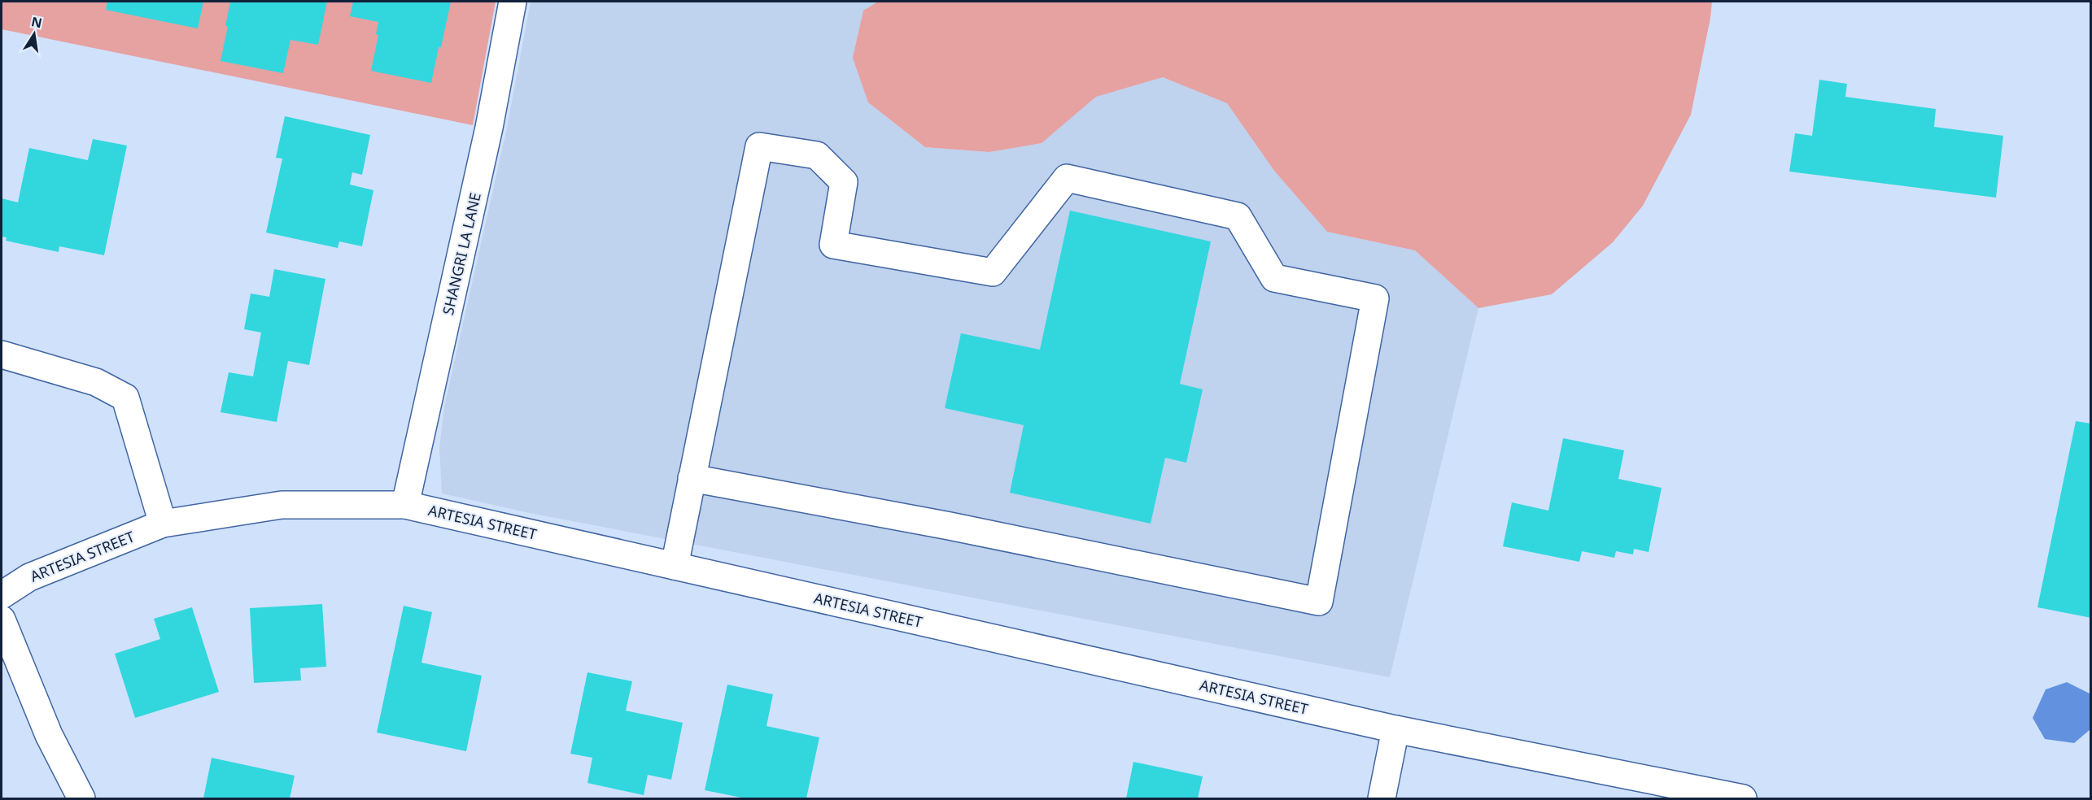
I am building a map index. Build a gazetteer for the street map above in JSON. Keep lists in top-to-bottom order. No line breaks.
{"streets":{"street":["SHANGRI LA LANE","ARTESIA STREET"]},"crossings":[["SHANGRI LA LANE","ARTESIA STREET"]],"north":"top"}
